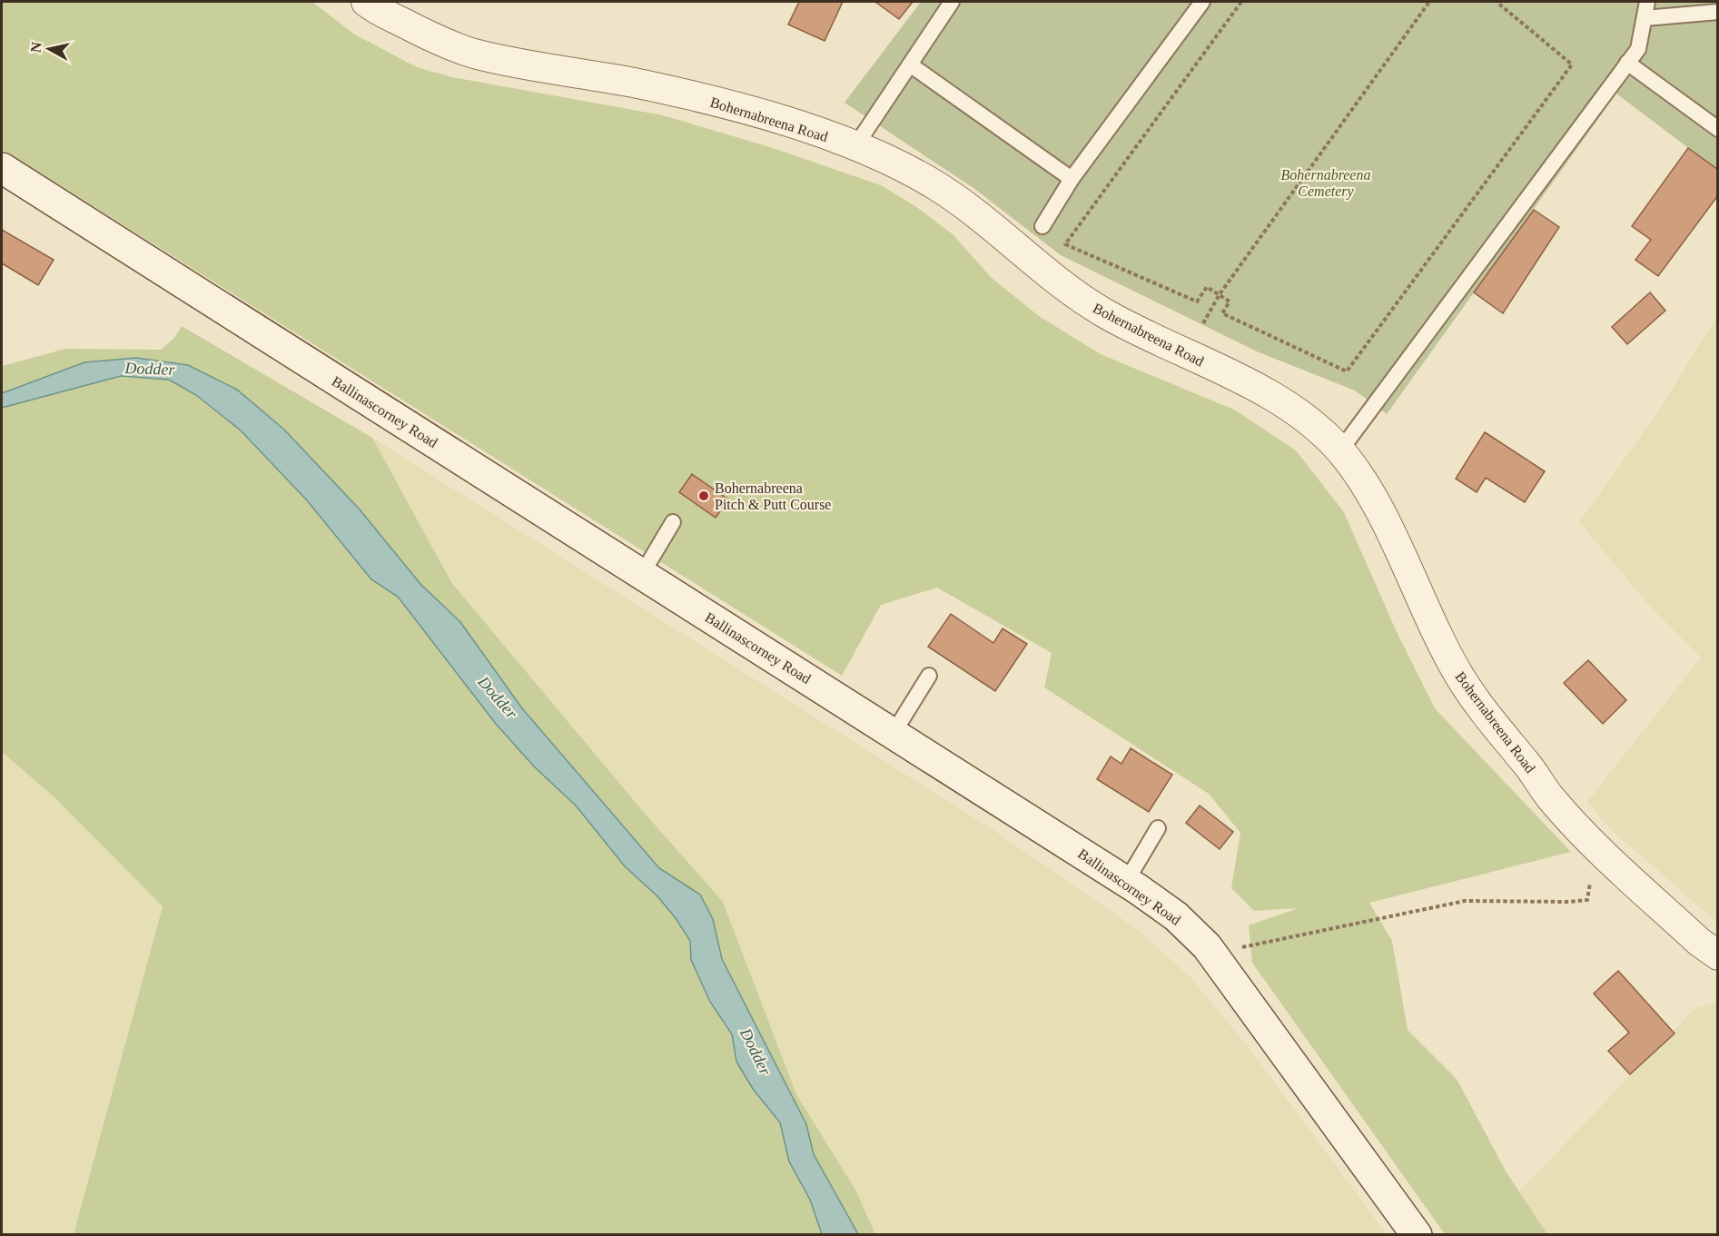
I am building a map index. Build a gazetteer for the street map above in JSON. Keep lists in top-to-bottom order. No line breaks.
{"streets":{"main road":["Ballinascorney Road"],"street":["Bohernabreena Road"]},"water":["Dodder"],"parks":["Bohernabreena Cemetery"],"places":["Bohernabreena Pitch & Putt Course"],"north":"left"}
